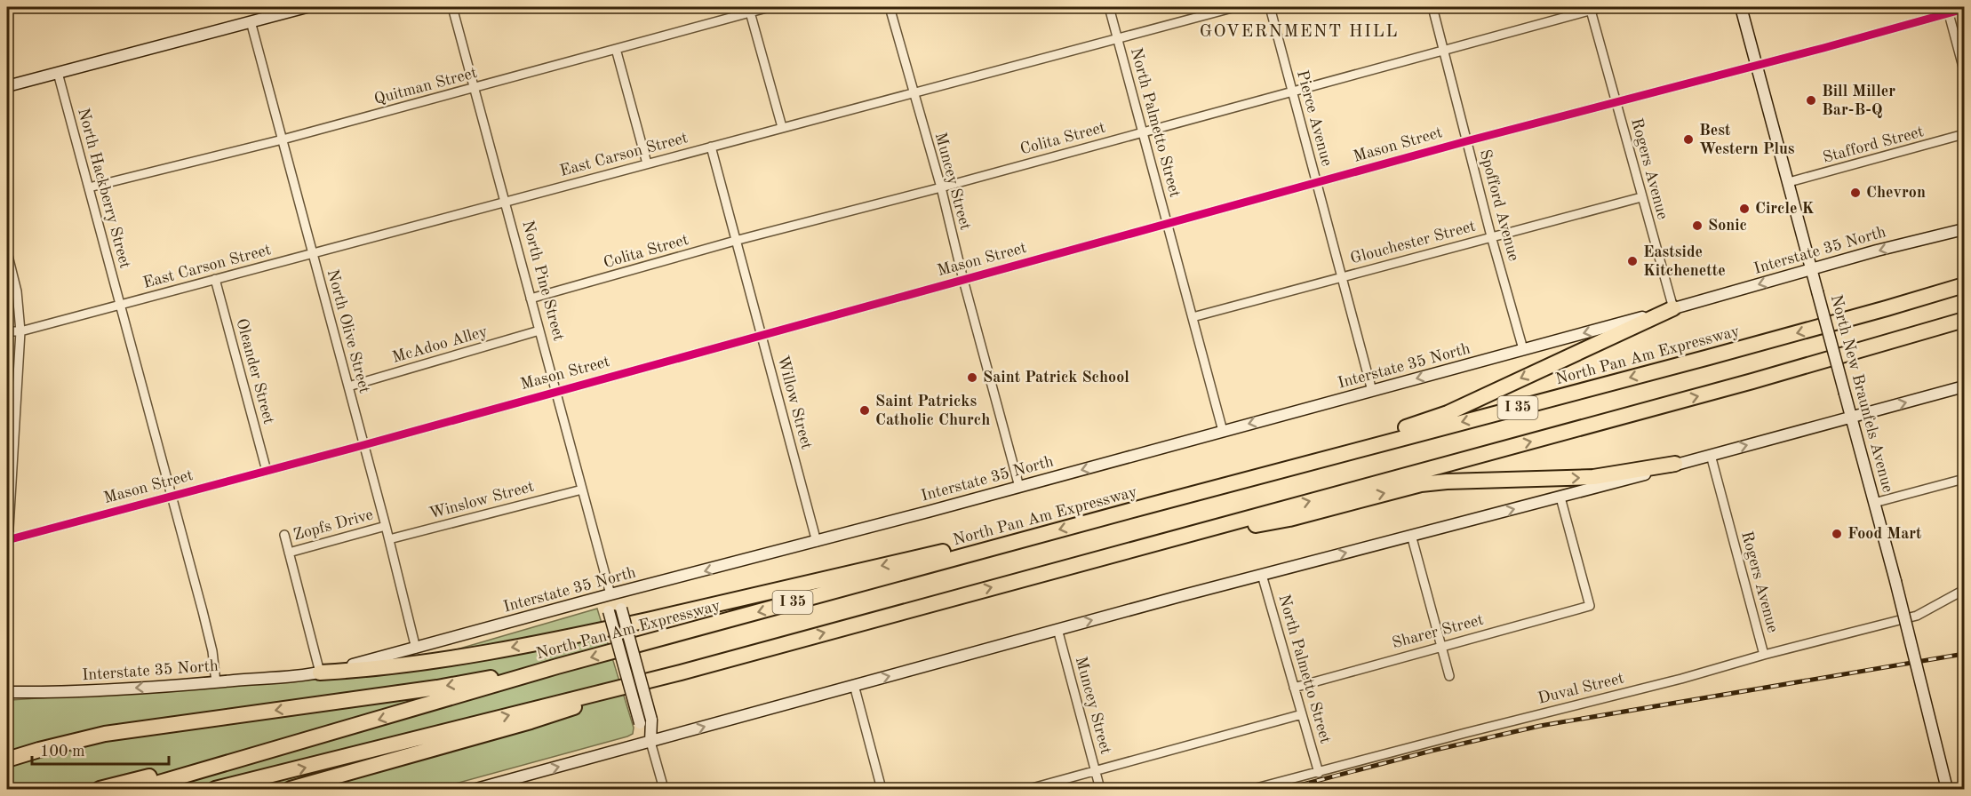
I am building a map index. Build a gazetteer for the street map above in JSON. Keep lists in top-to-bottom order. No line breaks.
{"streets":{"highway":["North Pan Am Expressway","I 35"],"main road":["Interstate 35 North","North Pine Street","North New Braunfels Avenue"],"street":["Quitman Street","Pierce Avenue","North Palmetto Street","Colita Street","Mason Street","Stafford Street","East Carson Street","Rogers Avenue","Muncey Street","North Hackberry Street","Spofford Avenue","Glouchester Street","North Olive Street","McAdoo Alley","Oleander Street","Willow Street","Winslow Street","Zopfs Drive","Sharer Street","Duval Street"]},"crossings":[["Quitman Street","North Hackberry Street"],["Quitman Street","North Pine Street"],["Quitman Street","North Olive Street"],["Pierce Avenue","Colita Street"],["Pierce Avenue","Mason Street"],["Pierce Avenue","Glouchester Street"],["Pierce Avenue","Interstate 35 North"],["North Palmetto Street","Colita Street"],["North Palmetto Street","Mason Street"],["North Palmetto Street","East Carson Street"],["North Palmetto Street","Glouchester Street"],["North Palmetto Street","Interstate 35 North"],["North Palmetto Street","Sharer Street"],["North Palmetto Street","Duval Street"],["Colita Street","Rogers Avenue"],["Colita Street","Muncey Street"],["Colita Street","Spofford Avenue"],["Colita Street","North Pine Street"],["Colita Street","Willow Street"],["Mason Street","Rogers Avenue"],["Mason Street","Muncey Street"],["Mason Street","North Hackberry Street"],["Mason Street","Spofford Avenue"],["Mason Street","North Pine Street"],["Mason Street","North Olive Street"],["Mason Street","Oleander Street"],["Mason Street","North New Braunfels Avenue"],["Mason Street","Willow Street"],["Stafford Street","North New Braunfels Avenue"],["East Carson Street","Muncey Street"],["East Carson Street","North Hackberry Street"],["East Carson Street","North Pine Street"],["East Carson Street","North Olive Street"],["East Carson Street","Oleander Street"],["East Carson Street","Willow Street"],["Rogers Avenue","Glouchester Street"],["Rogers Avenue","Interstate 35 North"],["Rogers Avenue","Duval Street"],["Muncey Street","Interstate 35 North"],["North Hackberry Street","Interstate 35 North"],["Spofford Avenue","Glouchester Street"],["Spofford Avenue","Interstate 35 North"],["Interstate 35 North","North Pine Street"],["Interstate 35 North","North Olive Street"],["Interstate 35 North","North New Braunfels Avenue"],["Interstate 35 North","Willow Street"],["North Pine Street","McAdoo Alley"],["North Pine Street","Winslow Street"],["North Olive Street","McAdoo Alley"],["North Olive Street","Winslow Street"],["North Olive Street","Zopfs Drive"]],"one_way":["Interstate 35 North"],"districts":["GOVERNMENT HILL"],"places":["Bill Miller Bar-B-Q","Best Western Plus","Chevron","Circle K","Sonic","Eastside Kitchenette","Saint Patrick School","Saint Patricks Catholic Church","Food Mart"],"scale_bar":"100 m"}
